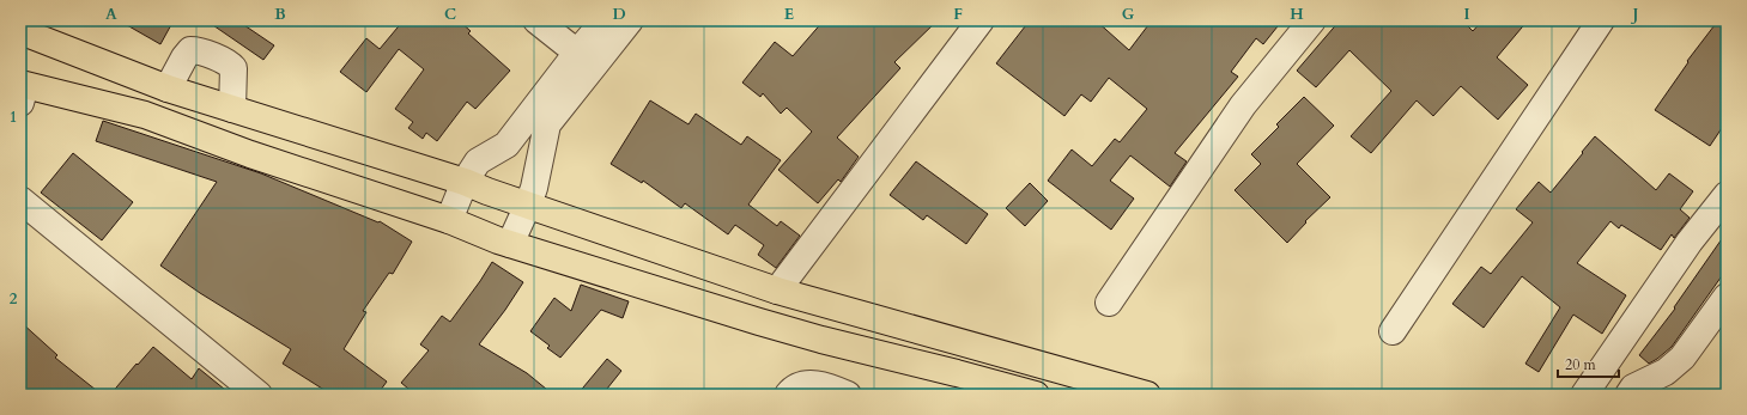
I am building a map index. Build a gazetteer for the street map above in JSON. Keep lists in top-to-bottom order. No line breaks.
{"scale_bar":"20 m","grid":{"columns":["A","B","C","D","E","F","G","H","I","J"],"rows":["1","2"]}}
